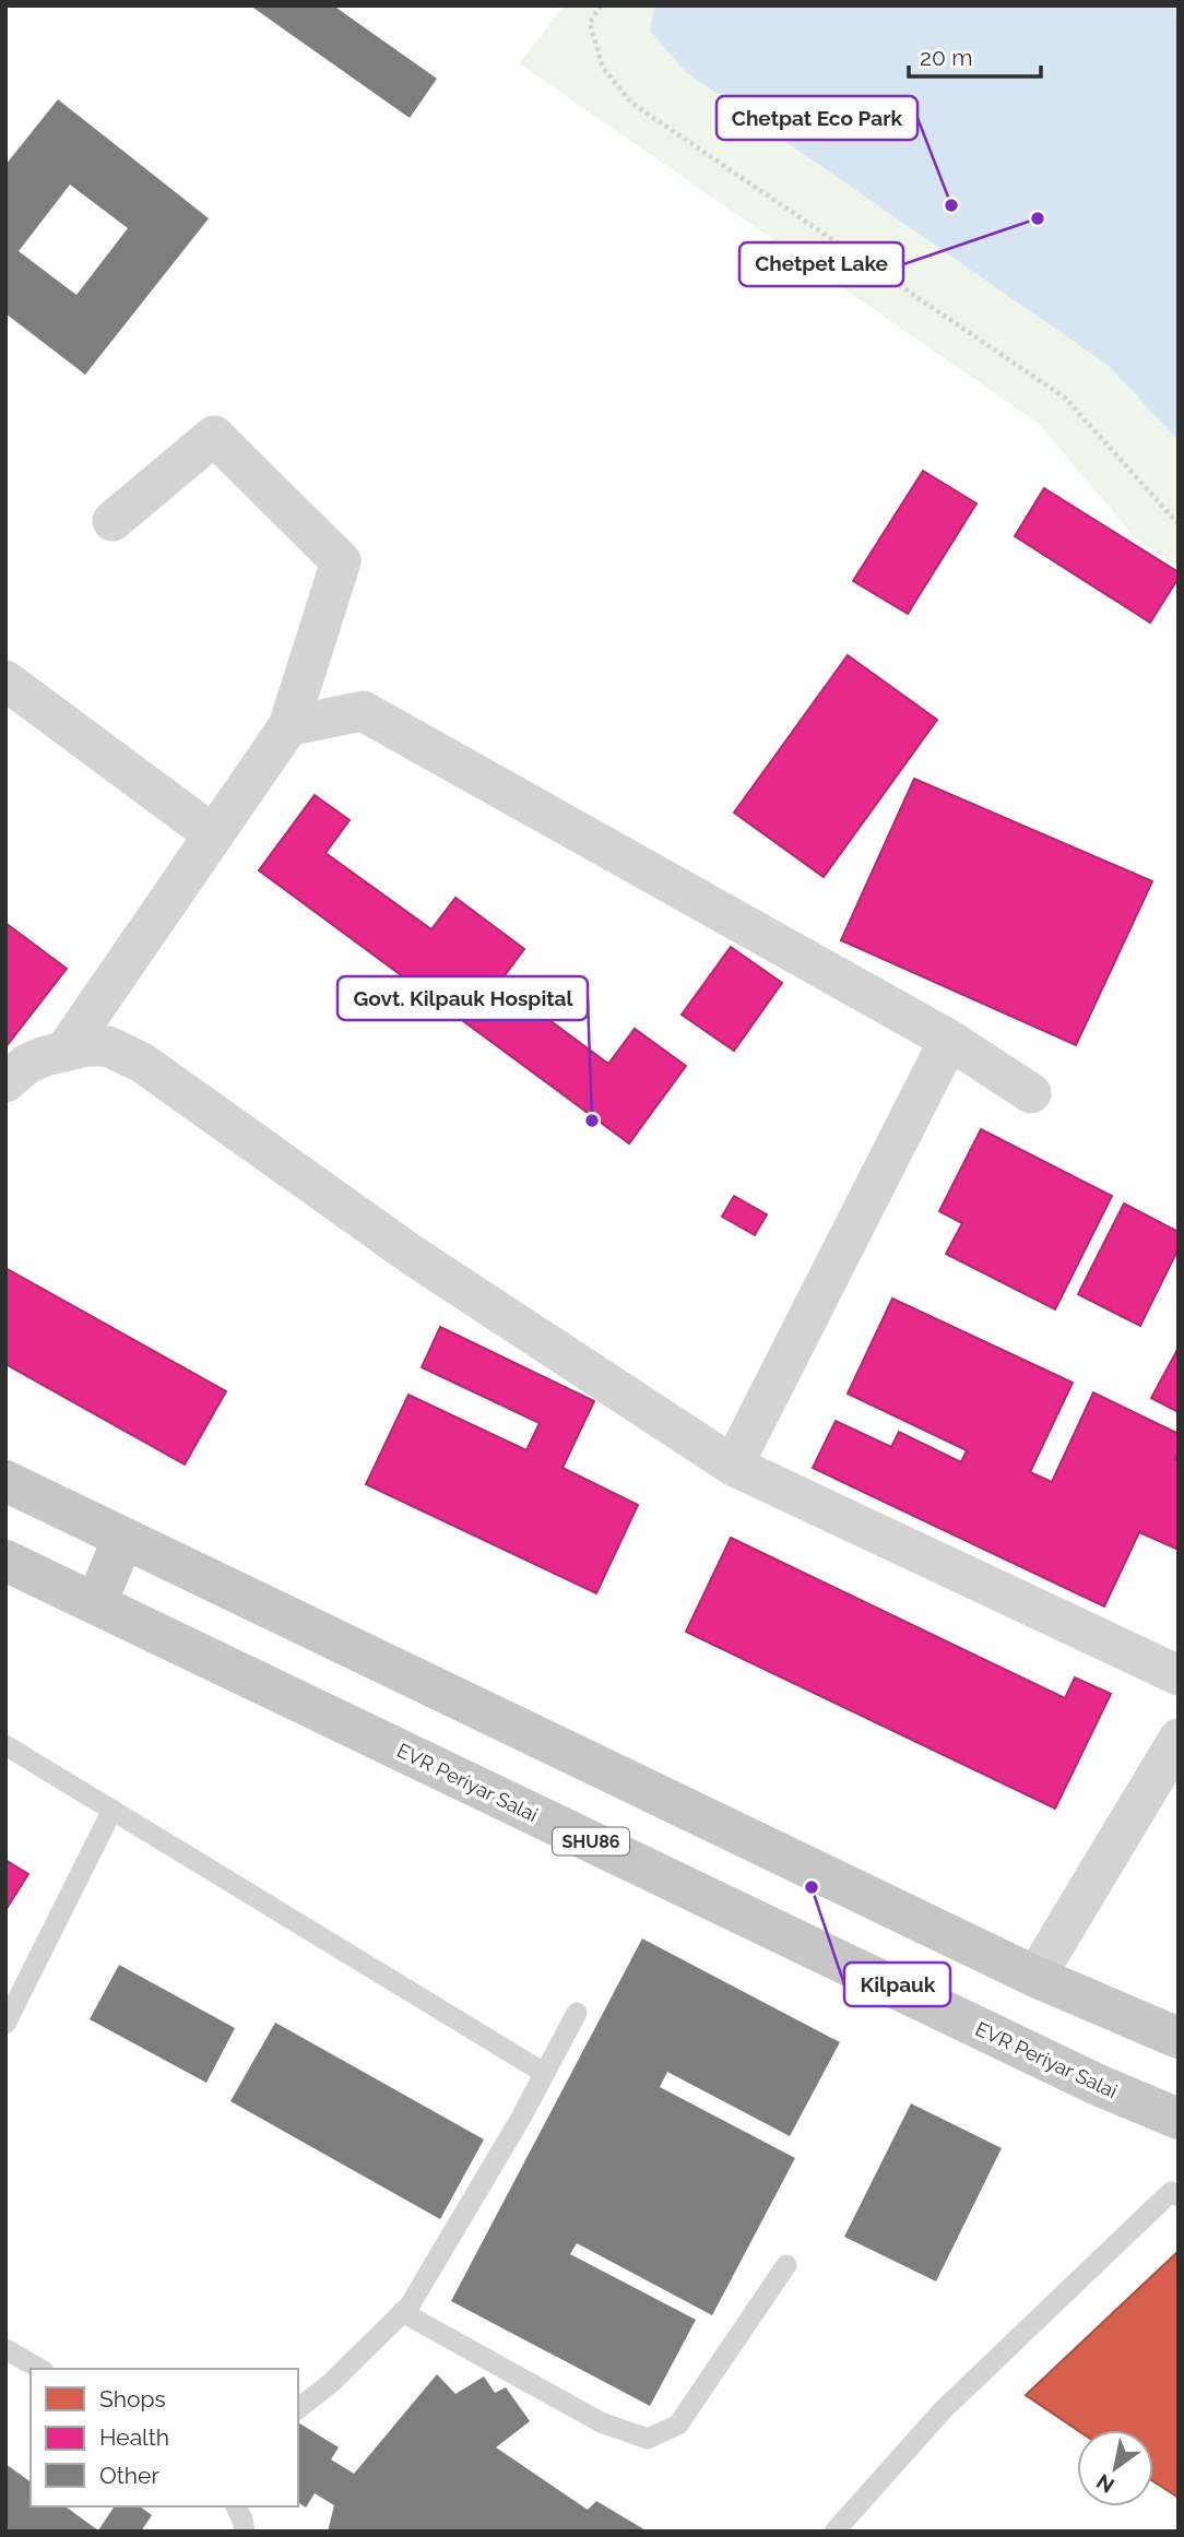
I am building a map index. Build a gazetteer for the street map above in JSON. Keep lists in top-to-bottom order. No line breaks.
{"streets":{"main road":["EVR Periyar Salai","SHU86"]},"places":["Chetpat Eco Park","Chetpet Lake","Govt. Kilpauk Hospital","Kilpauk"],"legend":["Shops","Health","Other"],"scale_bar":"20 m","north":"bottom left"}
